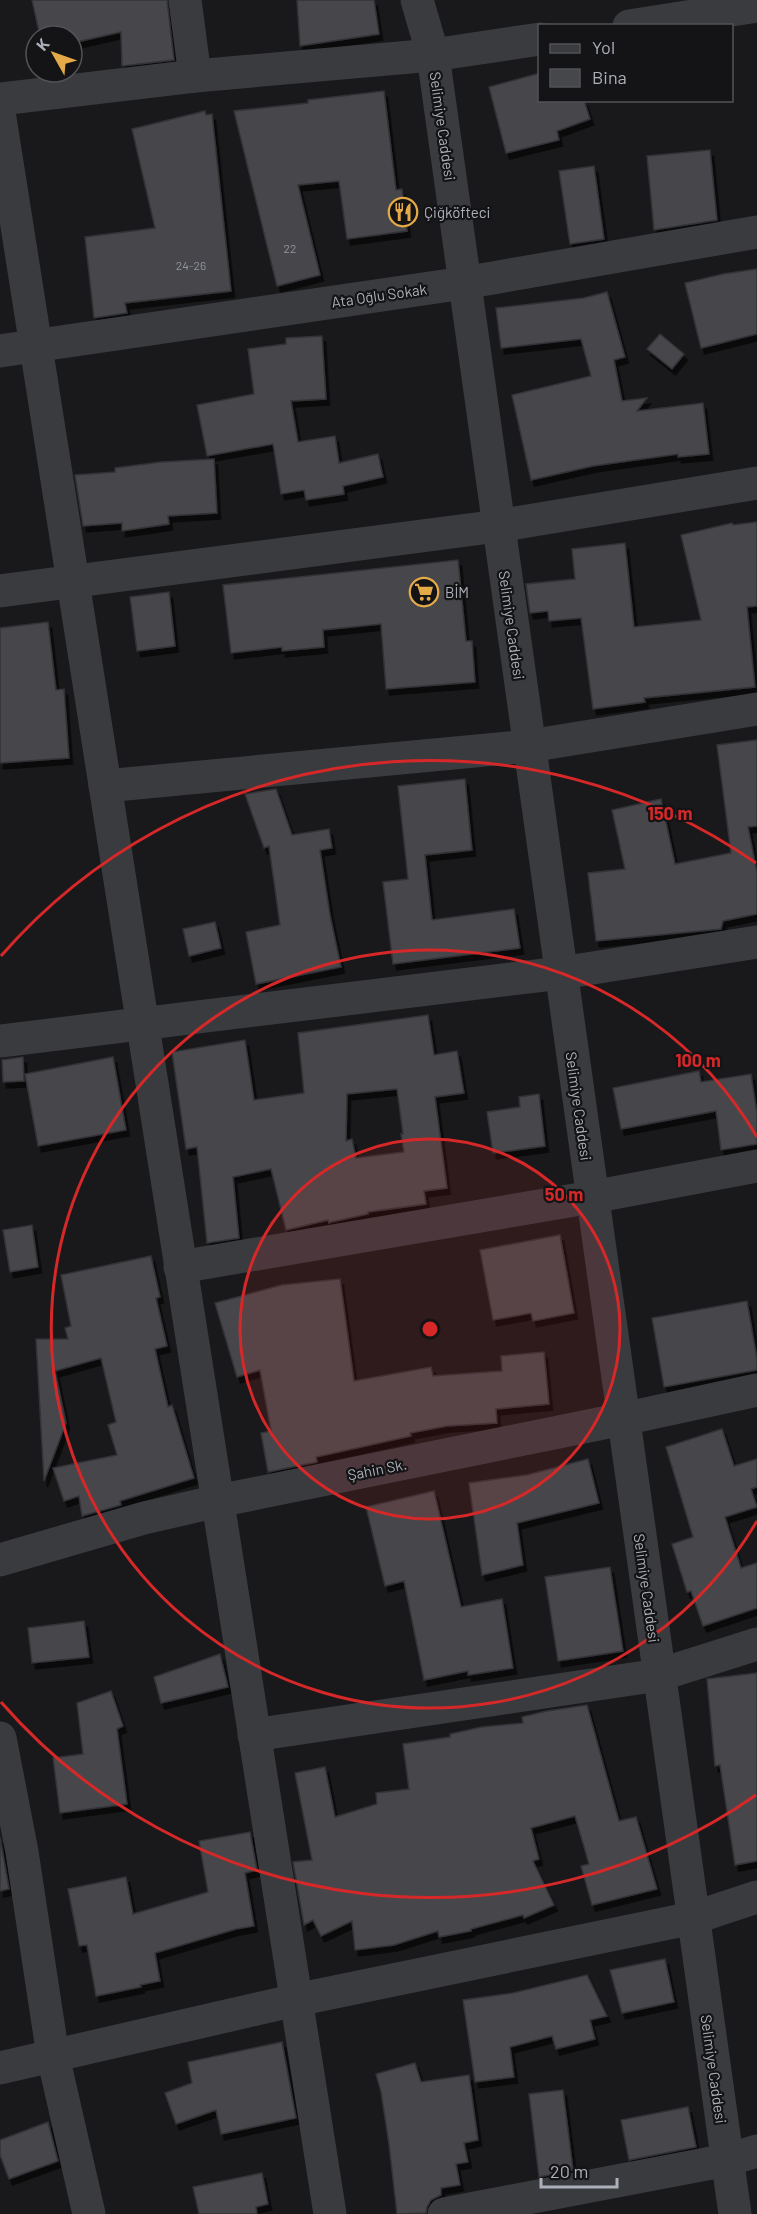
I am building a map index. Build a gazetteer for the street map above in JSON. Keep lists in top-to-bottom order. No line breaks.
{"streets":{"street":["Selimiye Caddesi","Ata Oğlu Sokak","Şahin Sk."]},"crossings":[["Selimiye Caddesi","Ata Oğlu Sokak"],["Selimiye Caddesi","Şahin Sk."]],"places":{"restaurant":["Çiğköfteci"],"supermarket":["BİM"]},"house_numbers":["22","24-26"],"legend":["Yol","Bina"],"scale_bar":"20 m","north":"top left","rings":["150 m","100 m","50 m"]}
